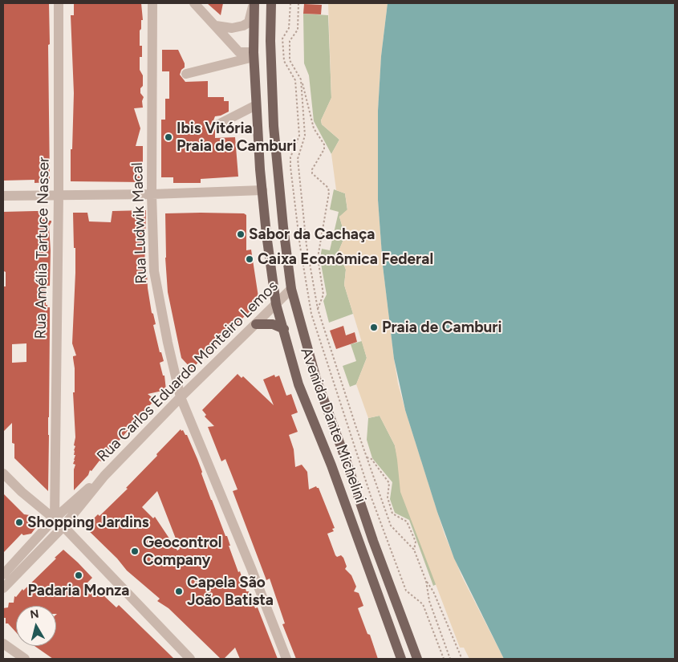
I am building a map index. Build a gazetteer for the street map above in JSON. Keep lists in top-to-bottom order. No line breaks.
{"streets":{"main road":["Avenida Dante Michelini"],"street":["Rua Ludwik Macal","Rua Amélia Tartuce Nasser","Rua Carlos Eduardo Monteiro Lemos"]},"crossings":[["Rua Ludwik Macal","Rua Carlos Eduardo Monteiro Lemos"],["Rua Amélia Tartuce Nasser","Rua Carlos Eduardo Monteiro Lemos"],["Rua Carlos Eduardo Monteiro Lemos","Avenida Dante Michelini"]],"places":["Ibis Vitória Praia de Camburi","Sabor da Cachaça","Caixa Econômica Federal","Praia de Camburi","Shopping Jardins","Geocontrol Company","Padaria Monza","Capela São João Batista"],"north":"top"}
